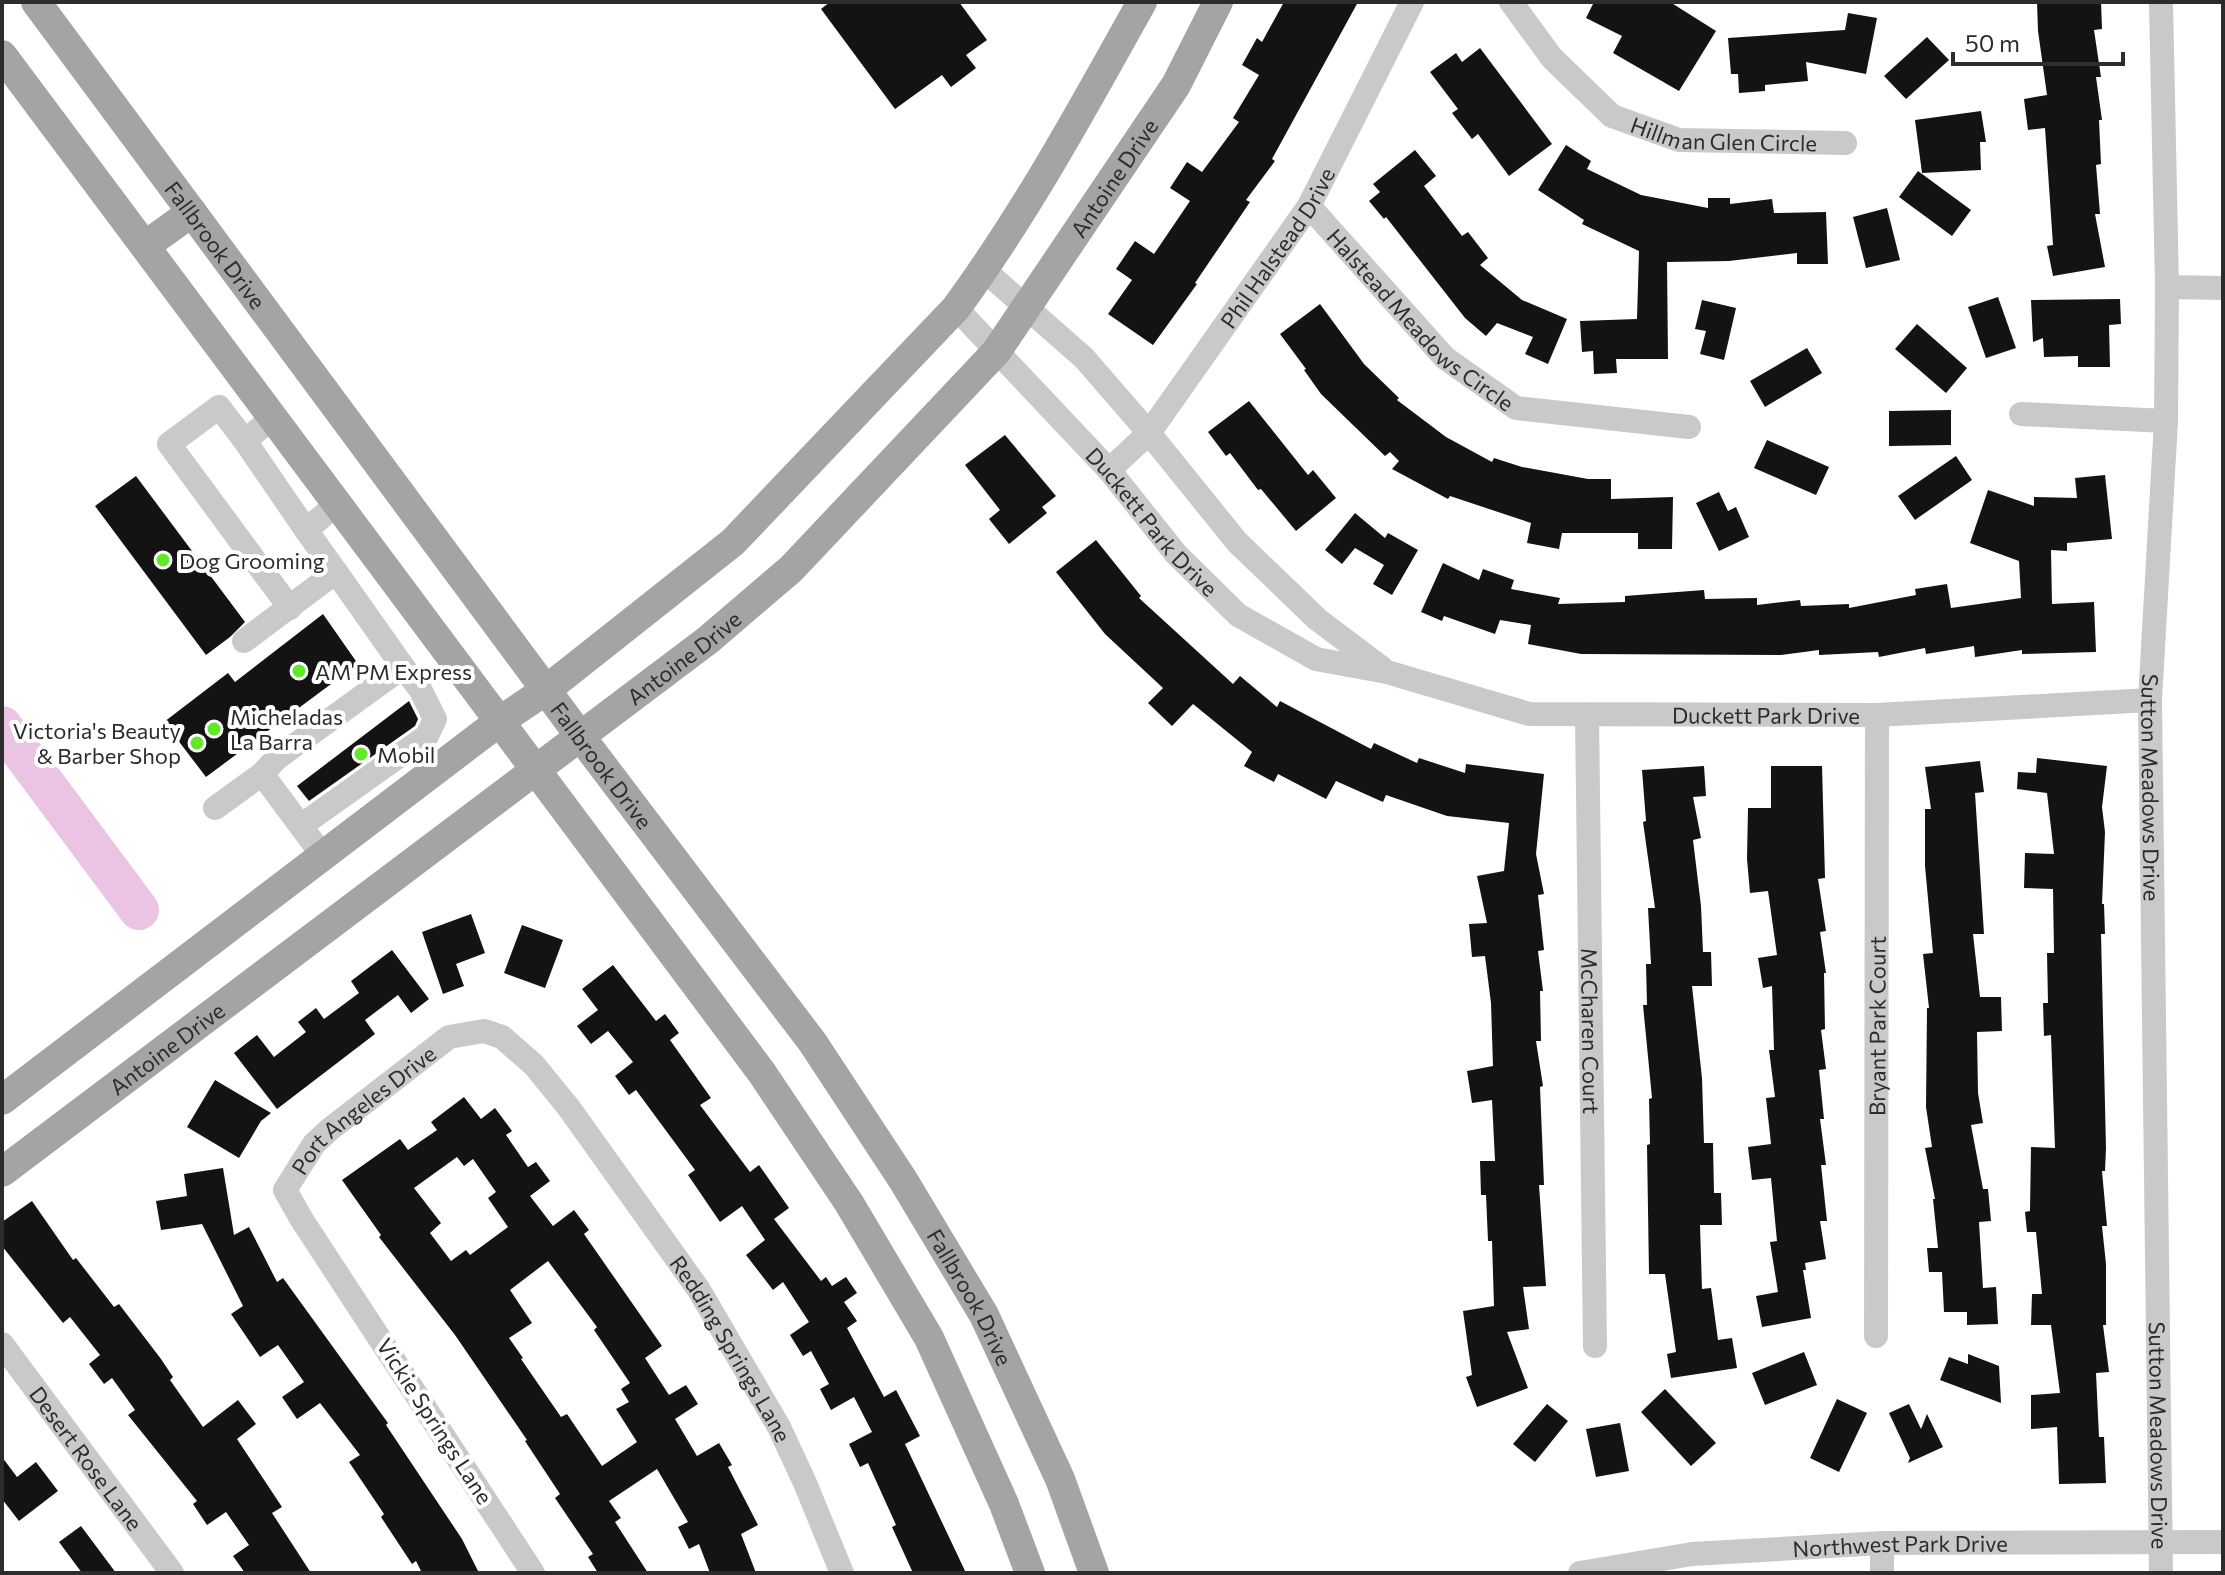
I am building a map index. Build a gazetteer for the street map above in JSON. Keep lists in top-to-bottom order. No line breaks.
{"streets":{"main road":["Antoine Drive","Fallbrook Drive"],"street":["Hillman Glen Circle","Phil Halstead Drive","Halstead Meadows Circle","Duckett Park Drive","Sutton Meadows Drive","Bryant Park Court","McCharen Court","Port Angeles Drive","Redding Springs Lane","Vickie Springs Lane","Desert Rose Lane","Northwest Park Drive"]},"crossings":[["Antoine Drive","Fallbrook Drive"],["Antoine Drive","Duckett Park Drive"],["Phil Halstead Drive","Halstead Meadows Circle"],["Phil Halstead Drive","Duckett Park Drive"],["Duckett Park Drive","Sutton Meadows Drive"],["Duckett Park Drive","Bryant Park Court"],["Duckett Park Drive","McCharen Court"],["Sutton Meadows Drive","Northwest Park Drive"],["Port Angeles Drive","Redding Springs Lane"],["Port Angeles Drive","Vickie Springs Lane"]],"places":["Dog Grooming","AM PM Express","Micheladas La Barra","Victoria's Beauty & Barber Shop","Mobil"],"scale_bar":"50 m"}
